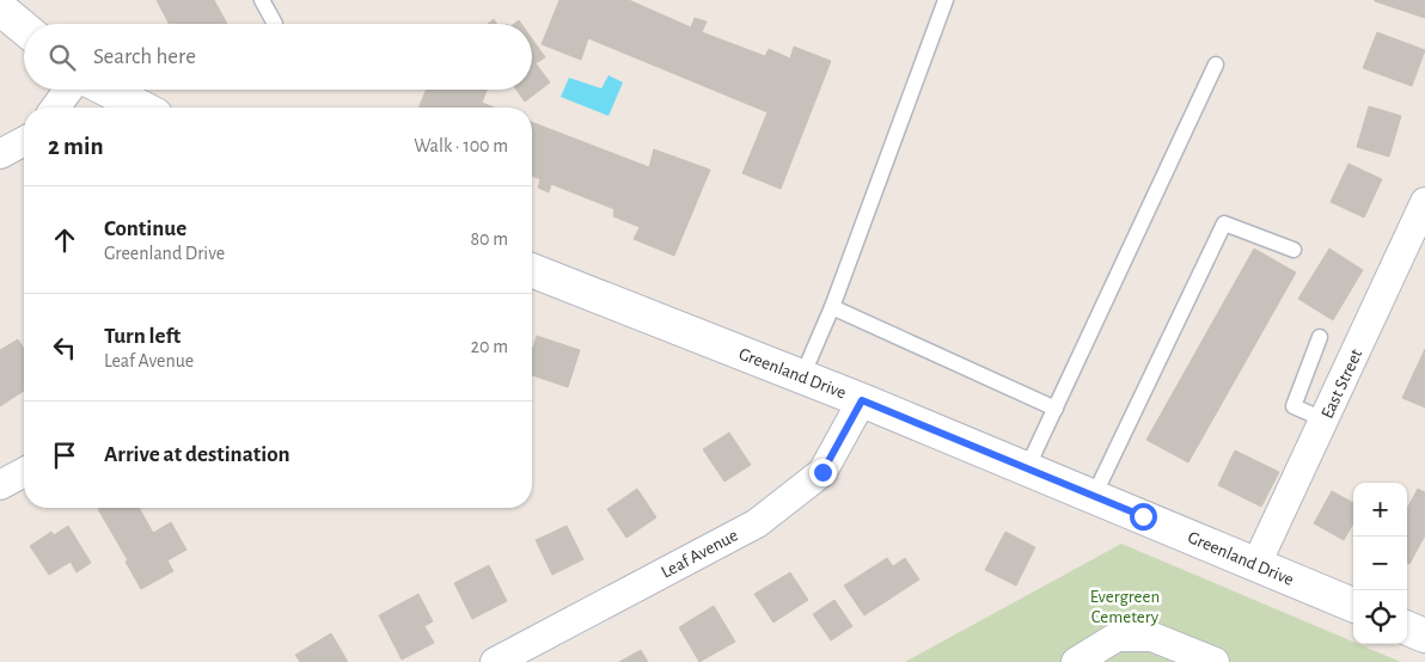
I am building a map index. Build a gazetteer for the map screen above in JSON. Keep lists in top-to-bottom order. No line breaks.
{"streets":{"street":["Greenland Drive","East Street","Leaf Avenue"]},"crossings":[["Greenland Drive","East Street"],["Greenland Drive","Leaf Avenue"]],"parks":["Evergreen Cemetery"],"page":{"search":"Search here","heading":["2 min","Walk · 100 m"],"list":[["Continue","Greenland Drive","80 m"],["Turn left","Leaf Avenue","20 m"],"Arrive at destination"],"map_buttons":["+","−"]}}
